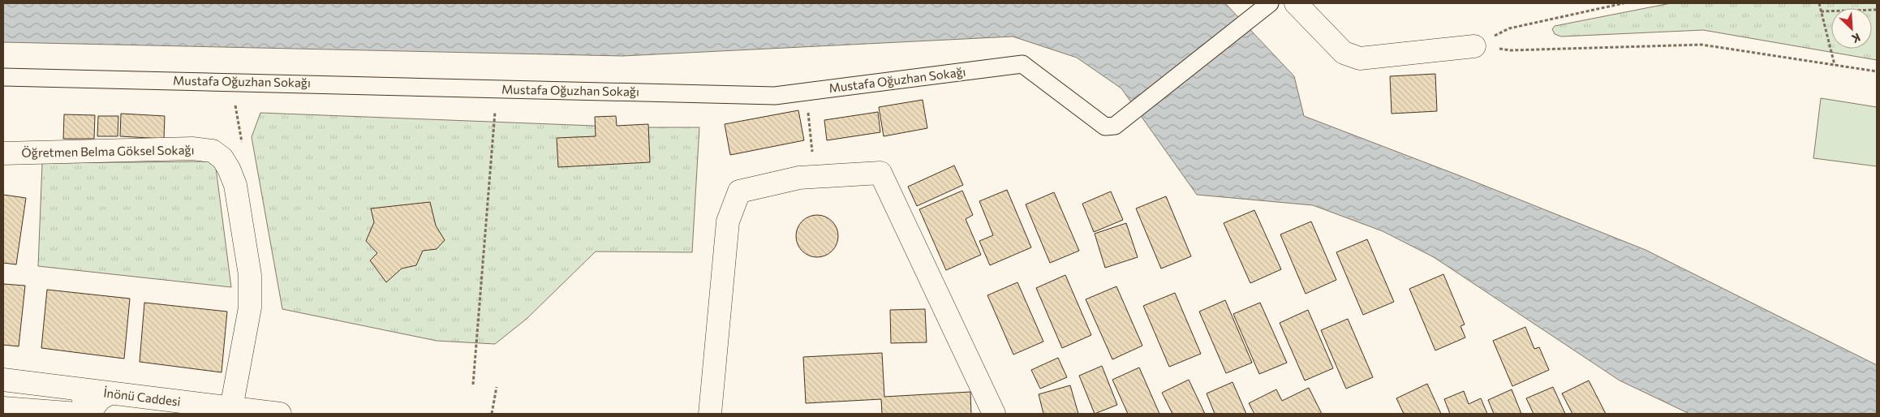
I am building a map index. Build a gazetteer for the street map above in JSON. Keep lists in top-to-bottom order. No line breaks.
{"streets":{"street":["Mustafa Oğuzhan Sokağı","Öğretmen Belma Göksel Sokağı","İnönü Caddesi"]},"north":"bottom right"}
